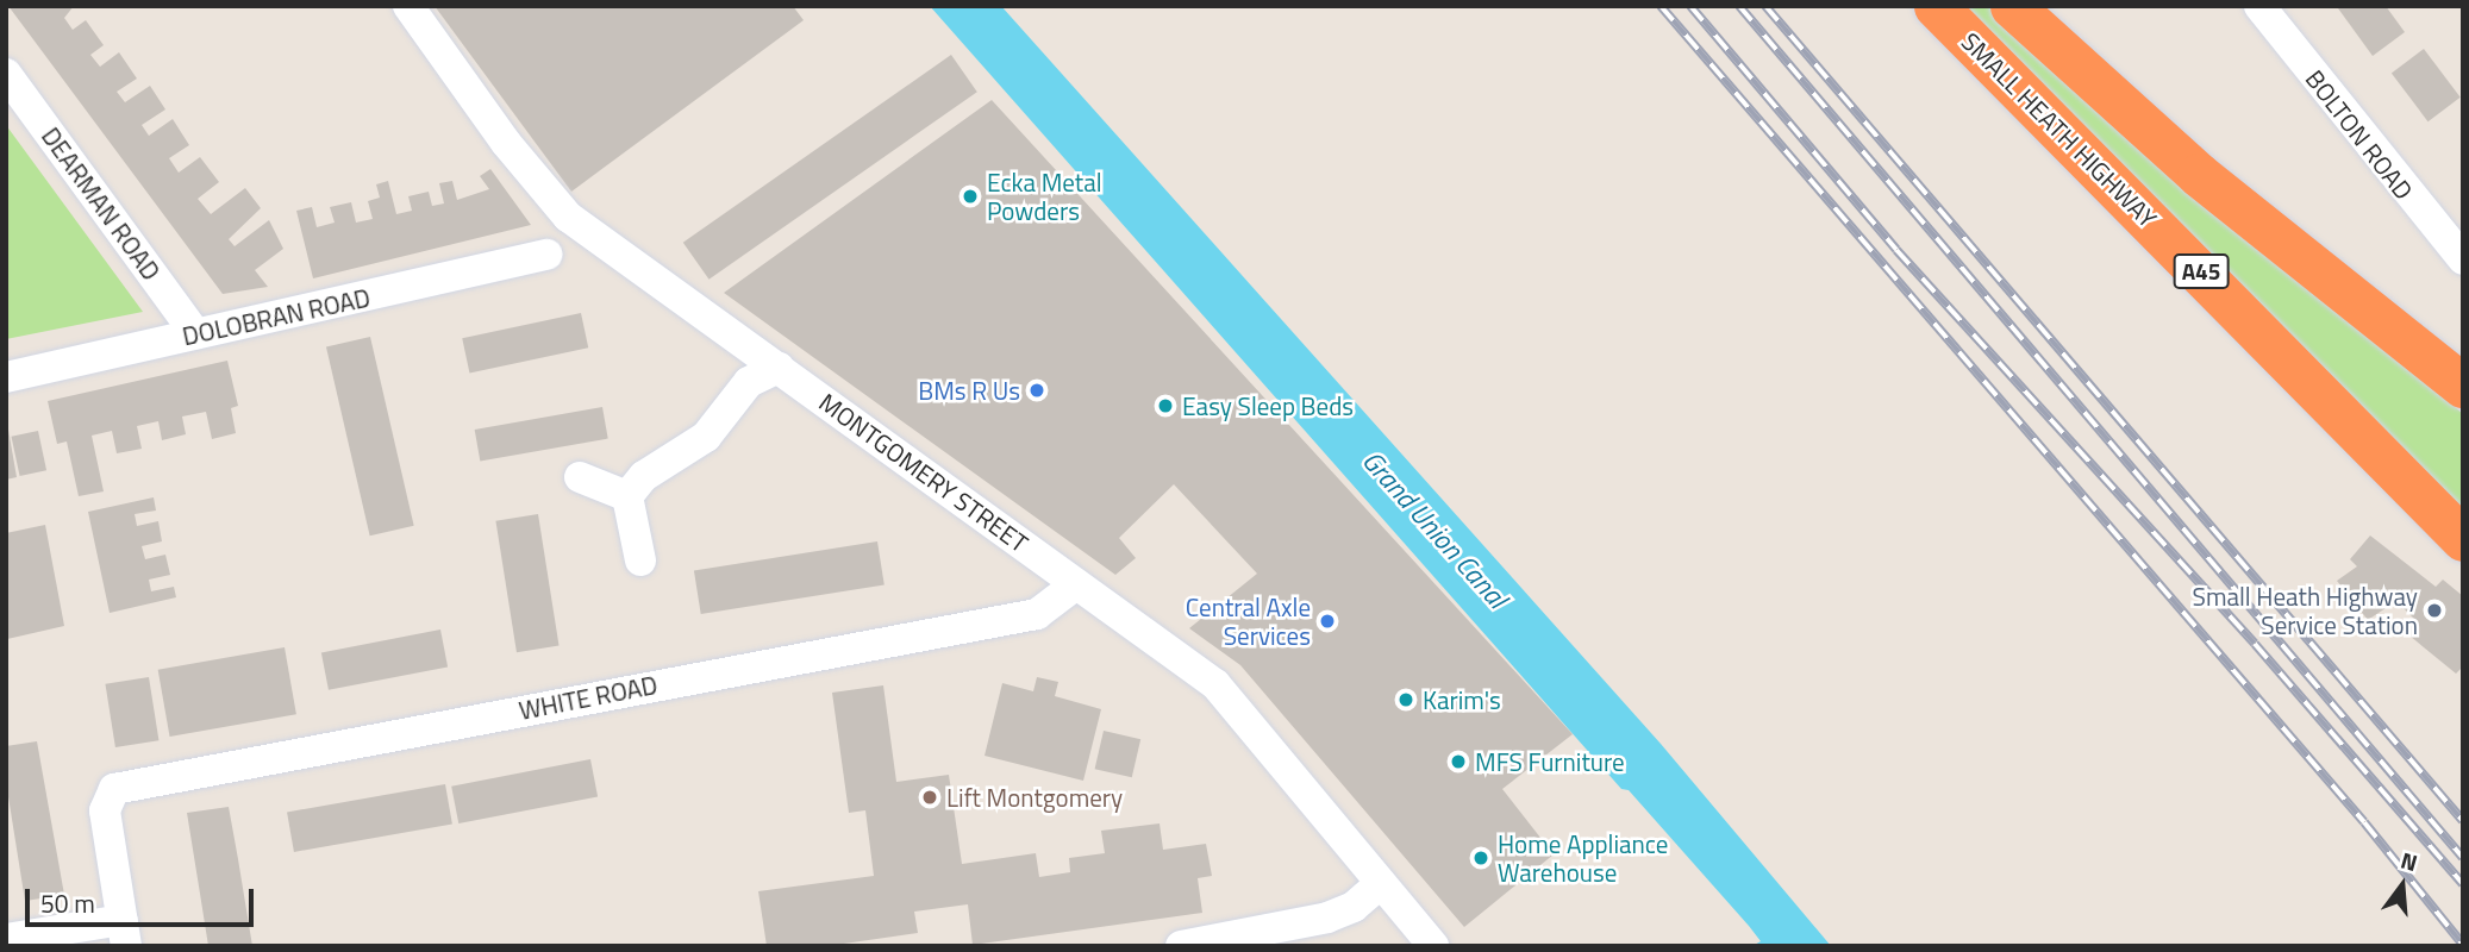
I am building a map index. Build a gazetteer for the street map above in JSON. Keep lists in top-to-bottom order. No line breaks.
{"streets":{"highway":["SMALL HEATH HIGHWAY","A45"],"street":["BOLTON ROAD","DEARMAN ROAD","DOLOBRAN ROAD","MONTGOMERY STREET","WHITE ROAD"]},"crossings":[["DEARMAN ROAD","DOLOBRAN ROAD"],["MONTGOMERY STREET","WHITE ROAD"]],"water":["Grand Union Canal"],"places":["Ecka Metal Powders","BMs R Us","Easy Sleep Beds","Small Heath Highway Service Station","Central Axle Services","Karim's","MFS Furniture","Lift Montgomery","Home Appliance Warehouse"],"scale_bar":"50 m","north":"top"}
